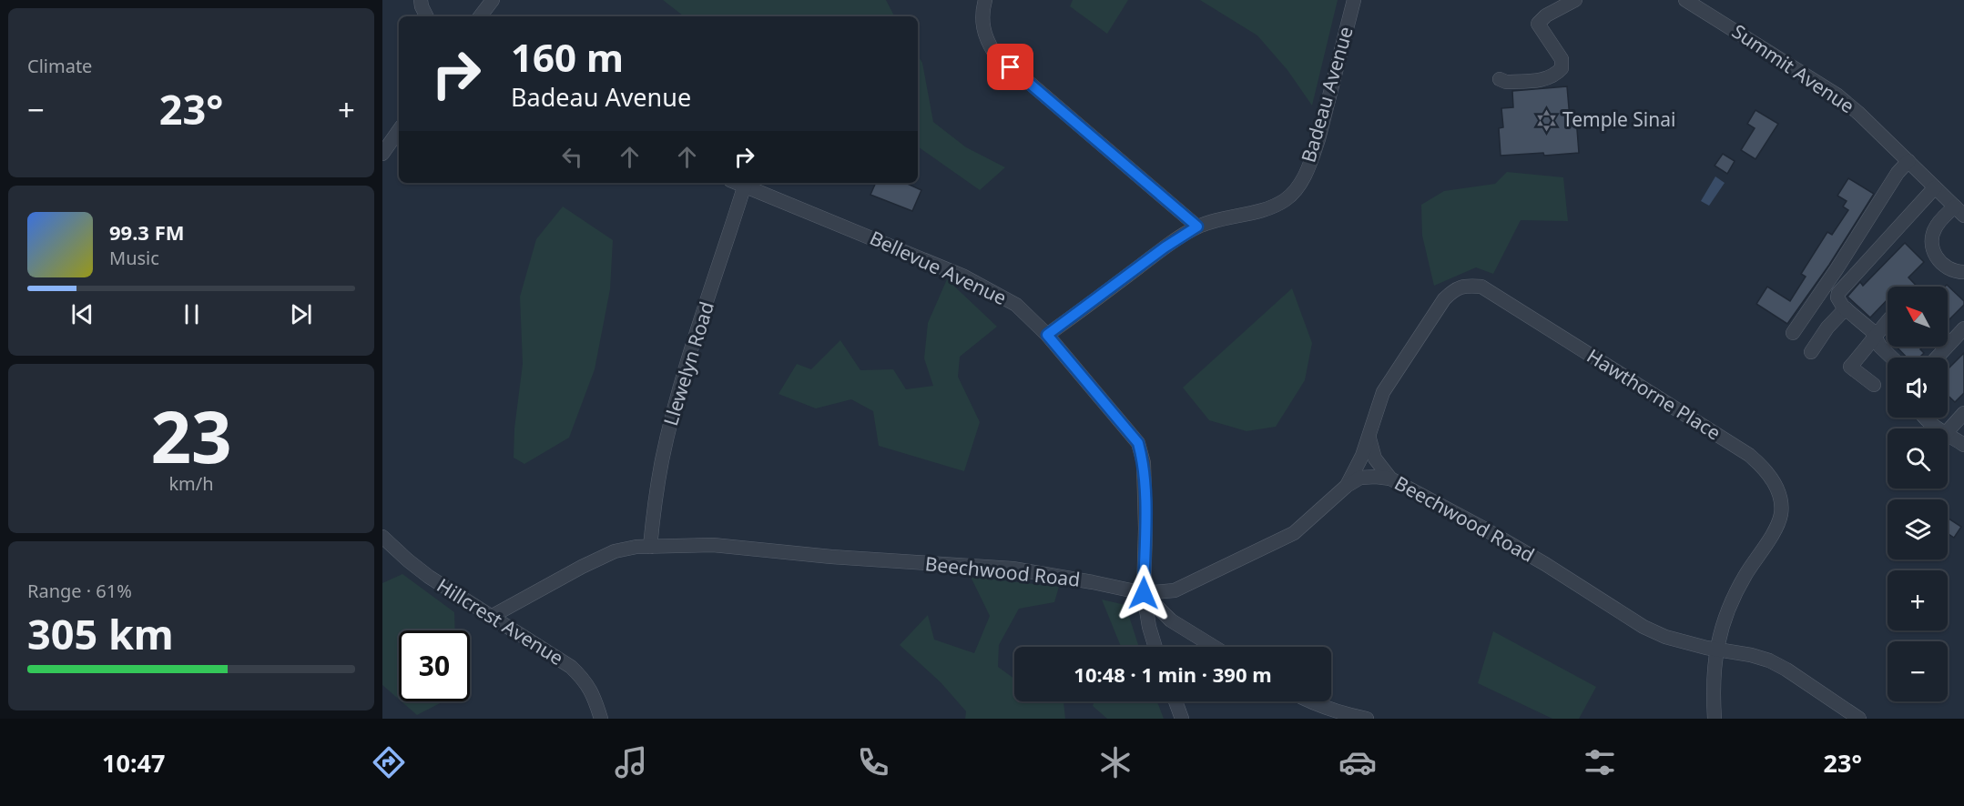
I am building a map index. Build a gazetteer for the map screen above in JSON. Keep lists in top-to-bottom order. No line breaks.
{"streets":{"street":["Summit Avenue","Badeau Avenue","Bellevue Avenue","Llewelyn Road","Hawthorne Place","Beechwood Road","Hillcrest Avenue"]},"crossings":[["Badeau Avenue","Bellevue Avenue"],["Bellevue Avenue","Llewelyn Road"],["Bellevue Avenue","Beechwood Road"],["Llewelyn Road","Beechwood Road"],["Hawthorne Place","Beechwood Road"],["Beechwood Road","Hillcrest Avenue"]],"places":{"synagogue":["Temple Sinai"]},"north":"top left","page":{"tile":["Climate",["23","km/h"],["Range · 61%","305 km"]],"turn":["160 m","Badeau Avenue"],"heat":["−","23°","+"],"song":["99.3 FM","Music"],"map_buttons":["+","−"],"limit":"30","trip":"10:48 · 1 min · 390 m","tabs":["10:47","23°"]}}
